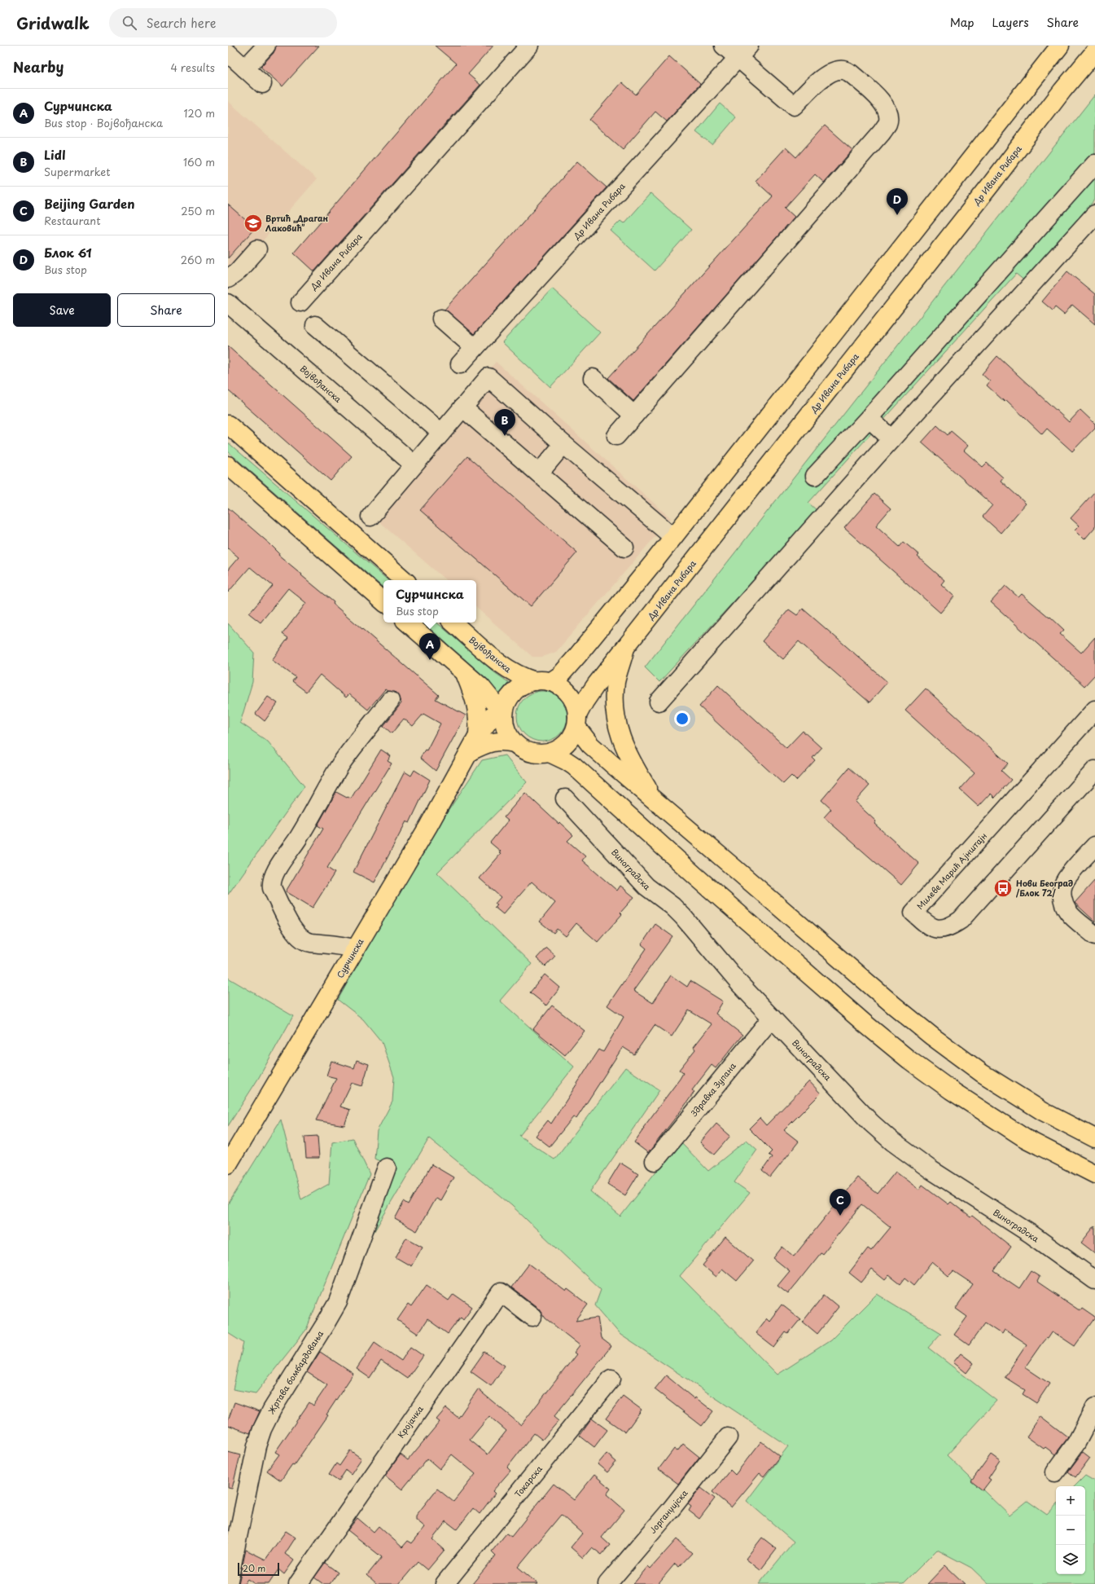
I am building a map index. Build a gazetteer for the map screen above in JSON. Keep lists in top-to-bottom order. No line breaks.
{"streets":{"main road":["Др Ивана Рибара","Војвођанска","Сурчинска"],"street":["Виноградска","Милеве Марић Ајнштајн","Здравка Зупана","Жртава бомбардовања","Кројачка","Токарска","Јорганџијска"]},"crossings":[["Др Ивана Рибара","Војвођанска"],["Др Ивана Рибара","Сурчинска"],["Војвођанска","Сурчинска"],["Виноградска","Здравка Зупана"]],"places":{"school or university":["Вртић „Драган Лаковић”"],"bus stop":["Нови Београд /Блок 72/"]},"scale_bar":"20 m","page":{"header":"Gridwalk","search":"Search here","nav":["Map","Layers","Share"],"heading":["Nearby","4 results"],"list":[{"mark":"A","name":"Сурчинска","note":"Bus stop · Војвођанска","value":"120 m"},{"mark":"B","name":"Lidl","note":"Supermarket","value":"160 m"},{"mark":"C","name":"Beijing Garden","note":"Restaurant","value":"250 m"},{"mark":"D","name":"Блок 61","note":"Bus stop","value":"260 m"}],"pins":["D","B","A","C"],"buttons":["Save","Share"],"popup":["Сурчинска","Bus stop"],"map_buttons":["+","−"],"scale":"20 m"}}
